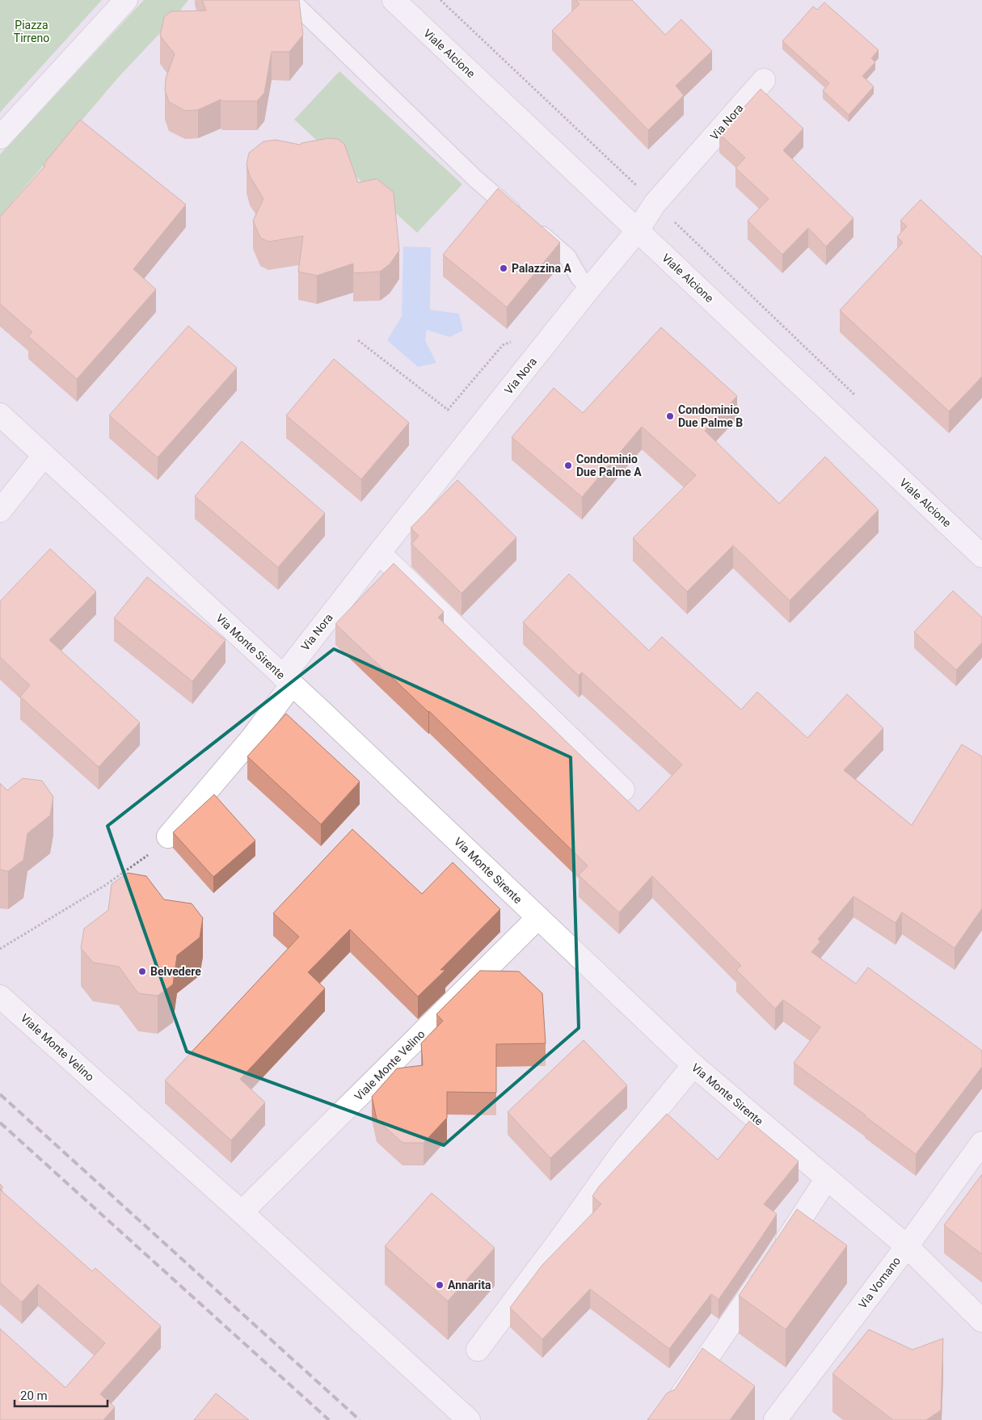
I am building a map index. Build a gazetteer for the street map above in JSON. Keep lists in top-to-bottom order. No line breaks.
{"streets":{"street":["Viale Alcione","Via Nora","Via Monte Sirente","Viale Monte Velino","Via Vomano"]},"crossings":[["Viale Alcione","Via Nora"],["Via Nora","Via Monte Sirente"],["Via Monte Sirente","Viale Monte Velino"],["Via Monte Sirente","Via Vomano"]],"parks":["Piazza Tirreno"],"places":["Palazzina A","Condominio Due Palme B","Condominio Due Palme A","Belvedere","Annarita"],"scale_bar":"20 m"}
